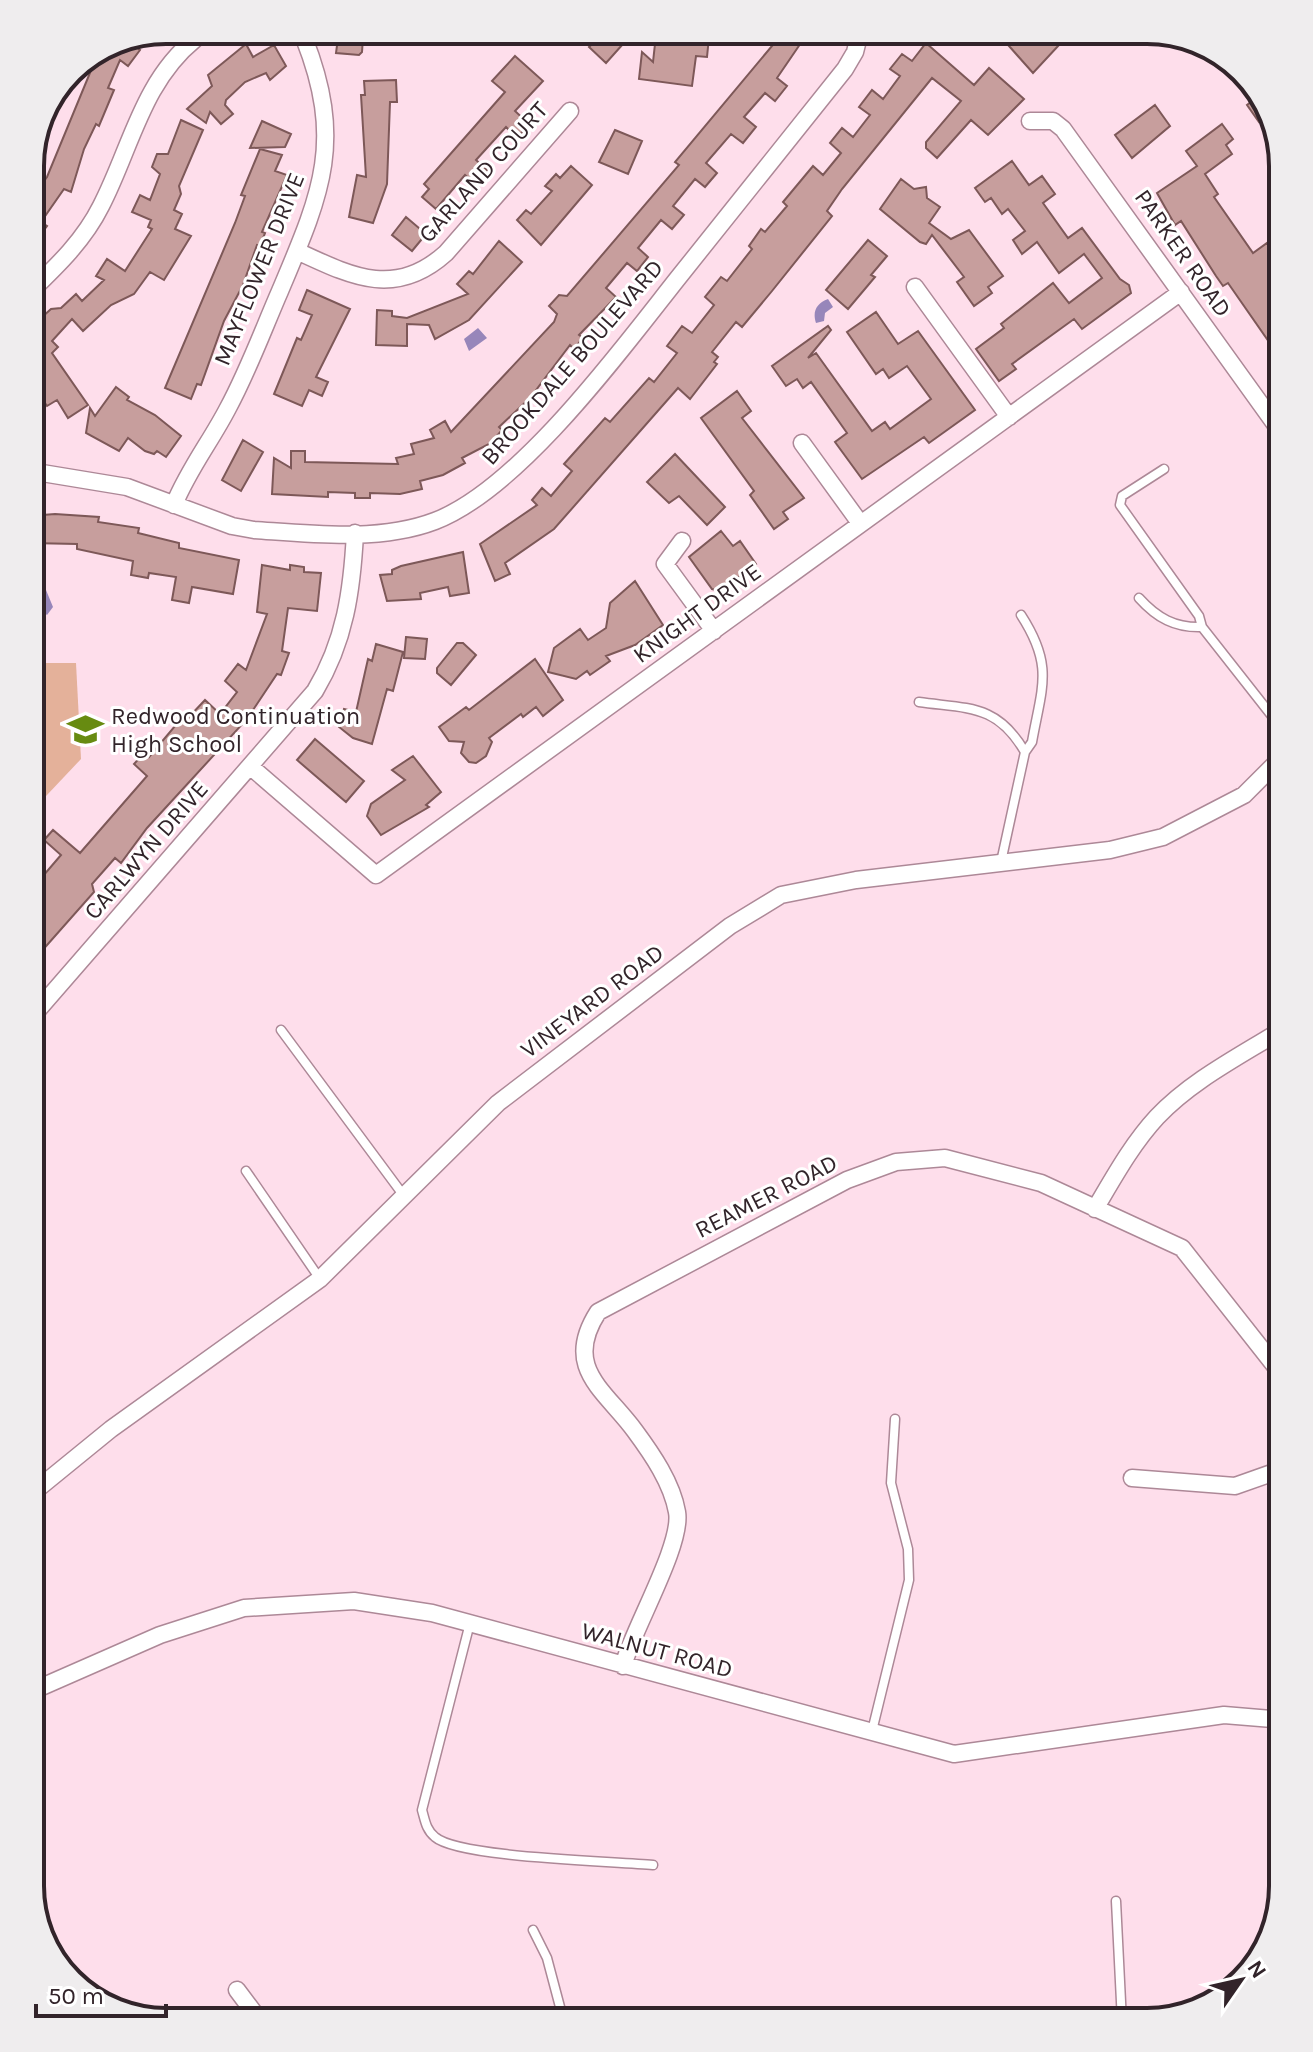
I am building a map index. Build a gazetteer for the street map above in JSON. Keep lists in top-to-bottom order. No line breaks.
{"streets":{"street":["GARLAND COURT","PARKER ROAD","MAYFLOWER DRIVE","BROOKDALE BOULEVARD","KNIGHT DRIVE","CARLWYN DRIVE","VINEYARD ROAD","REAMER ROAD","WALNUT ROAD"]},"crossings":[["GARLAND COURT","MAYFLOWER DRIVE"],["PARKER ROAD","KNIGHT DRIVE"],["MAYFLOWER DRIVE","BROOKDALE BOULEVARD"],["BROOKDALE BOULEVARD","CARLWYN DRIVE"],["KNIGHT DRIVE","CARLWYN DRIVE"],["REAMER ROAD","WALNUT ROAD"]],"places":{"school or university":["Redwood Continuation High School"]},"scale_bar":"50 m","north":"top right"}
